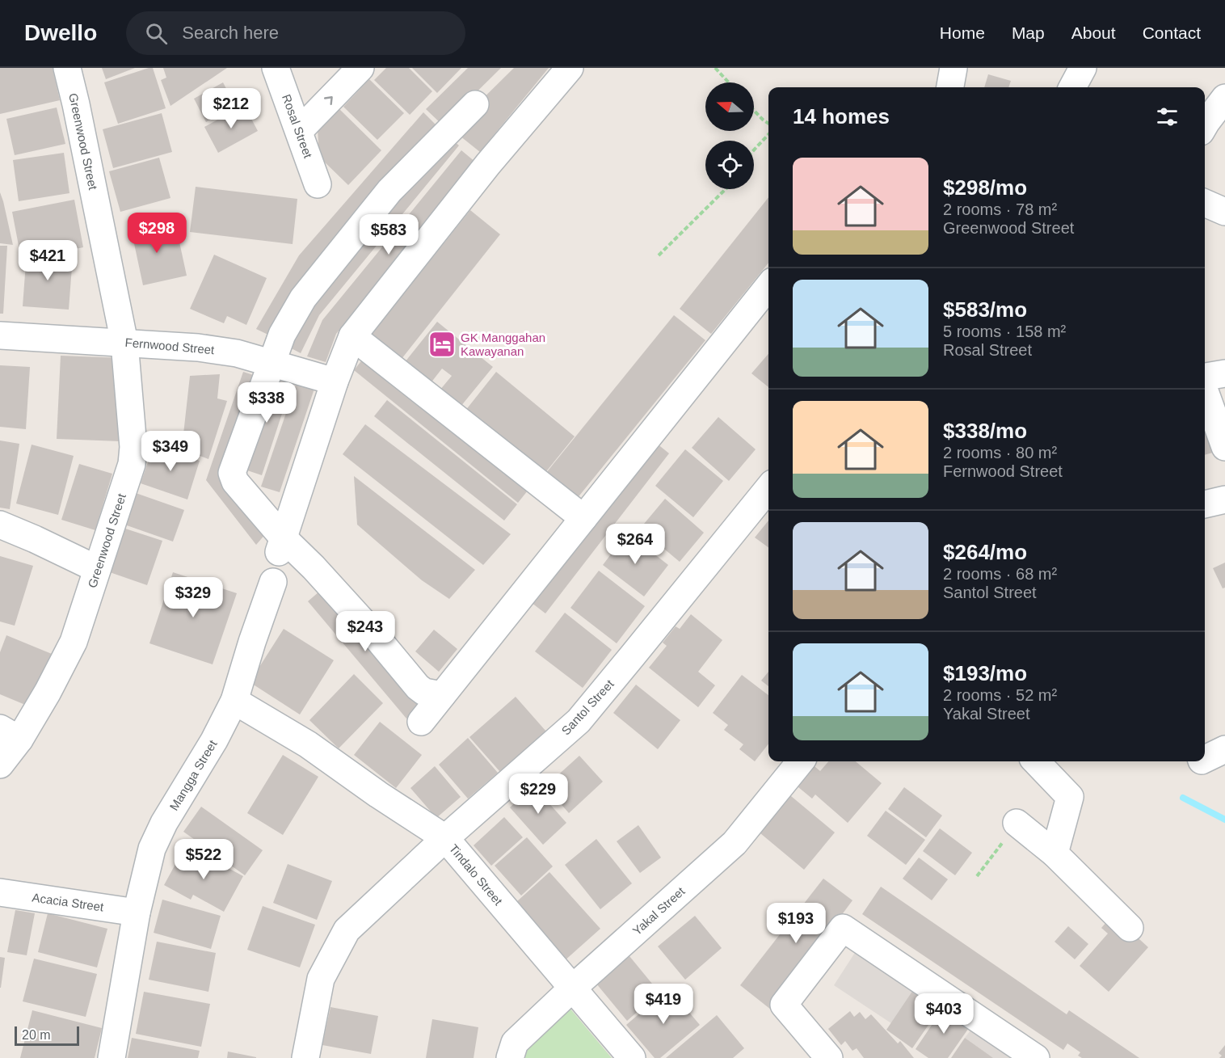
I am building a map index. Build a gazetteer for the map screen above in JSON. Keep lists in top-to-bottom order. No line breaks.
{"streets":{"street":["Rosal Street","Greenwood Street","Fernwood Street","Santol Street","Mangga Street","Tindalo Street","Acacia Street","Yakal Street"]},"crossings":[["Greenwood Street","Fernwood Street"],["Santol Street","Tindalo Street"],["Mangga Street","Tindalo Street"],["Mangga Street","Acacia Street"],["Tindalo Street","Yakal Street"]],"places":{"hotel":["GK Manggahan Kawayanan"]},"scale_bar":"20 m","north":"left","page":{"header":"Dwello","search":"Search here","nav":["Home","Map","About","Contact"],"heading":"14 homes","price":["$212","$298","$583","$421","$338","$349","$264","$329","$243","$229","$522","$193","$419","$403"],"list":[{"name":"$298/mo","note":"2 rooms · 78 m² · Greenwood Street"},{"name":"$583/mo","note":"5 rooms · 158 m² · Rosal Street"},{"name":"$338/mo","note":"2 rooms · 80 m² · Fernwood Street"},{"name":"$264/mo","note":"2 rooms · 68 m² · Santol Street"},{"name":"$193/mo","note":"2 rooms · 52 m² · Yakal Street"}],"scale":"20 m"}}
